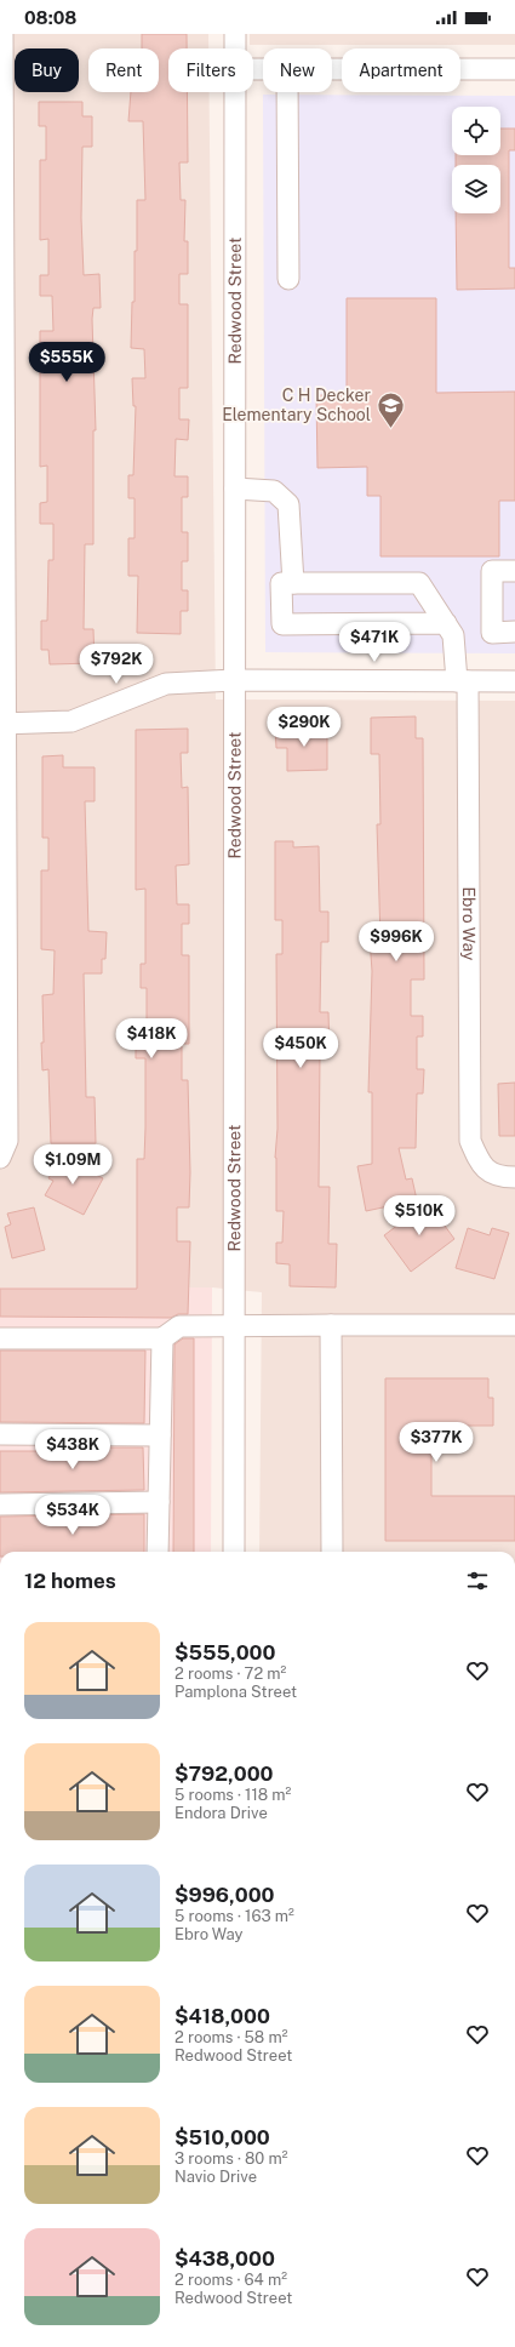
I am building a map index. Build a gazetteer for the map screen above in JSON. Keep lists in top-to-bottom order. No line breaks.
{"streets":{"street":["Redwood Street","Ebro Way"]},"places":{"school or university":["C H Decker Elementary School"]},"page":{"status":"08:08","chip":["Buy","Rent","Filters","New","Apartment"],"price":["$555K","$471K","$792K","$290K","$996K","$418K","$450K","$1.09M","$510K","$377K","$438K","$534K"],"heading":"12 homes","list":[{"name":"$555,000","note":"2 rooms · 72 m² · Pamplona Street"},{"name":"$792,000","note":"5 rooms · 118 m² · Endora Drive"},{"name":"$996,000","note":"5 rooms · 163 m² · Ebro Way"},{"name":"$418,000","note":"2 rooms · 58 m² · Redwood Street"},{"name":"$510,000","note":"3 rooms · 80 m² · Navio Drive"},{"name":"$438,000","note":"2 rooms · 64 m² · Redwood Street"}]}}
